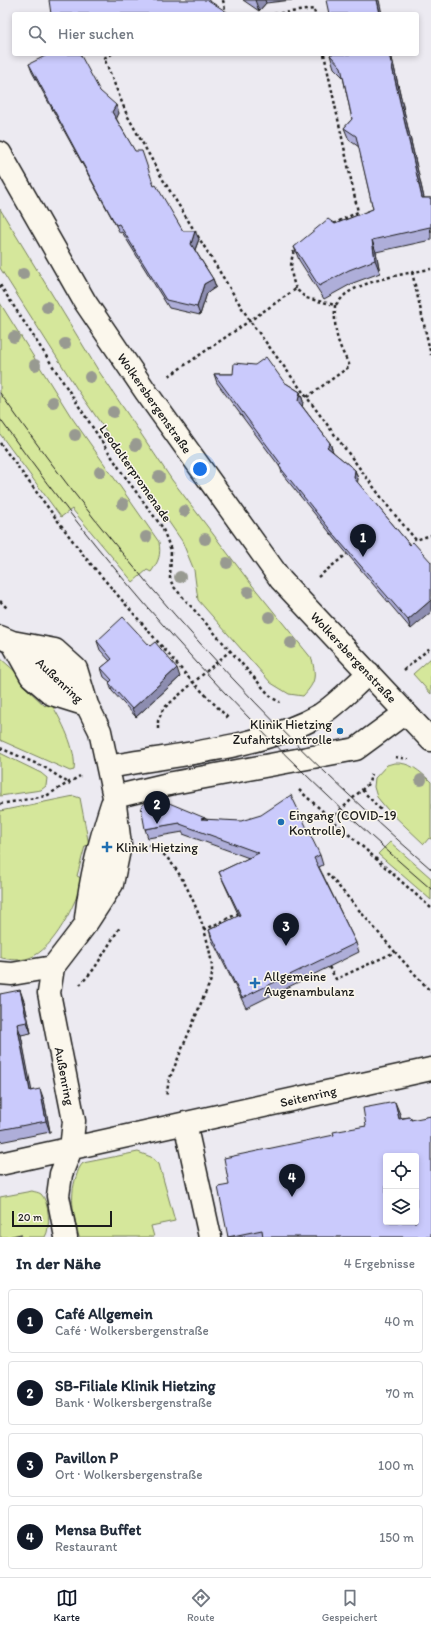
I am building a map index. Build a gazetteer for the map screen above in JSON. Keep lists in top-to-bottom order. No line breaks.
{"streets":{"street":["Wolkersbergenstraße","Außenring","Seitenring"],"path":["Leodolterpromenade"]},"crossings":[["Außenring","Seitenring"]],"places":{"other":["Klinik Hietzing Zufahrtskontrolle","Eingang (COVID-19 Kontrolle)"],"health":["Klinik Hietzing","Allgemeine Augenambulanz"]},"scale_bar":"20 m","page":{"search":"Hier suchen","pins":["1","2","3","4"],"scale":"20 m","heading":["In der Nähe","4 Ergebnisse"],"list":[{"mark":"1","name":"Café Allgemein","note":"Café · Wolkersbergenstraße","value":"40 m"},{"mark":"2","name":"SB-Filiale Klinik Hietzing","note":"Bank · Wolkersbergenstraße","value":"70 m"},{"mark":"3","name":"Pavillon P","note":"Ort · Wolkersbergenstraße","value":"100 m"},{"mark":"4","name":"Mensa Buffet","note":"Restaurant","value":"150 m"}],"nav":["Karte","Route","Gespeichert"]}}
